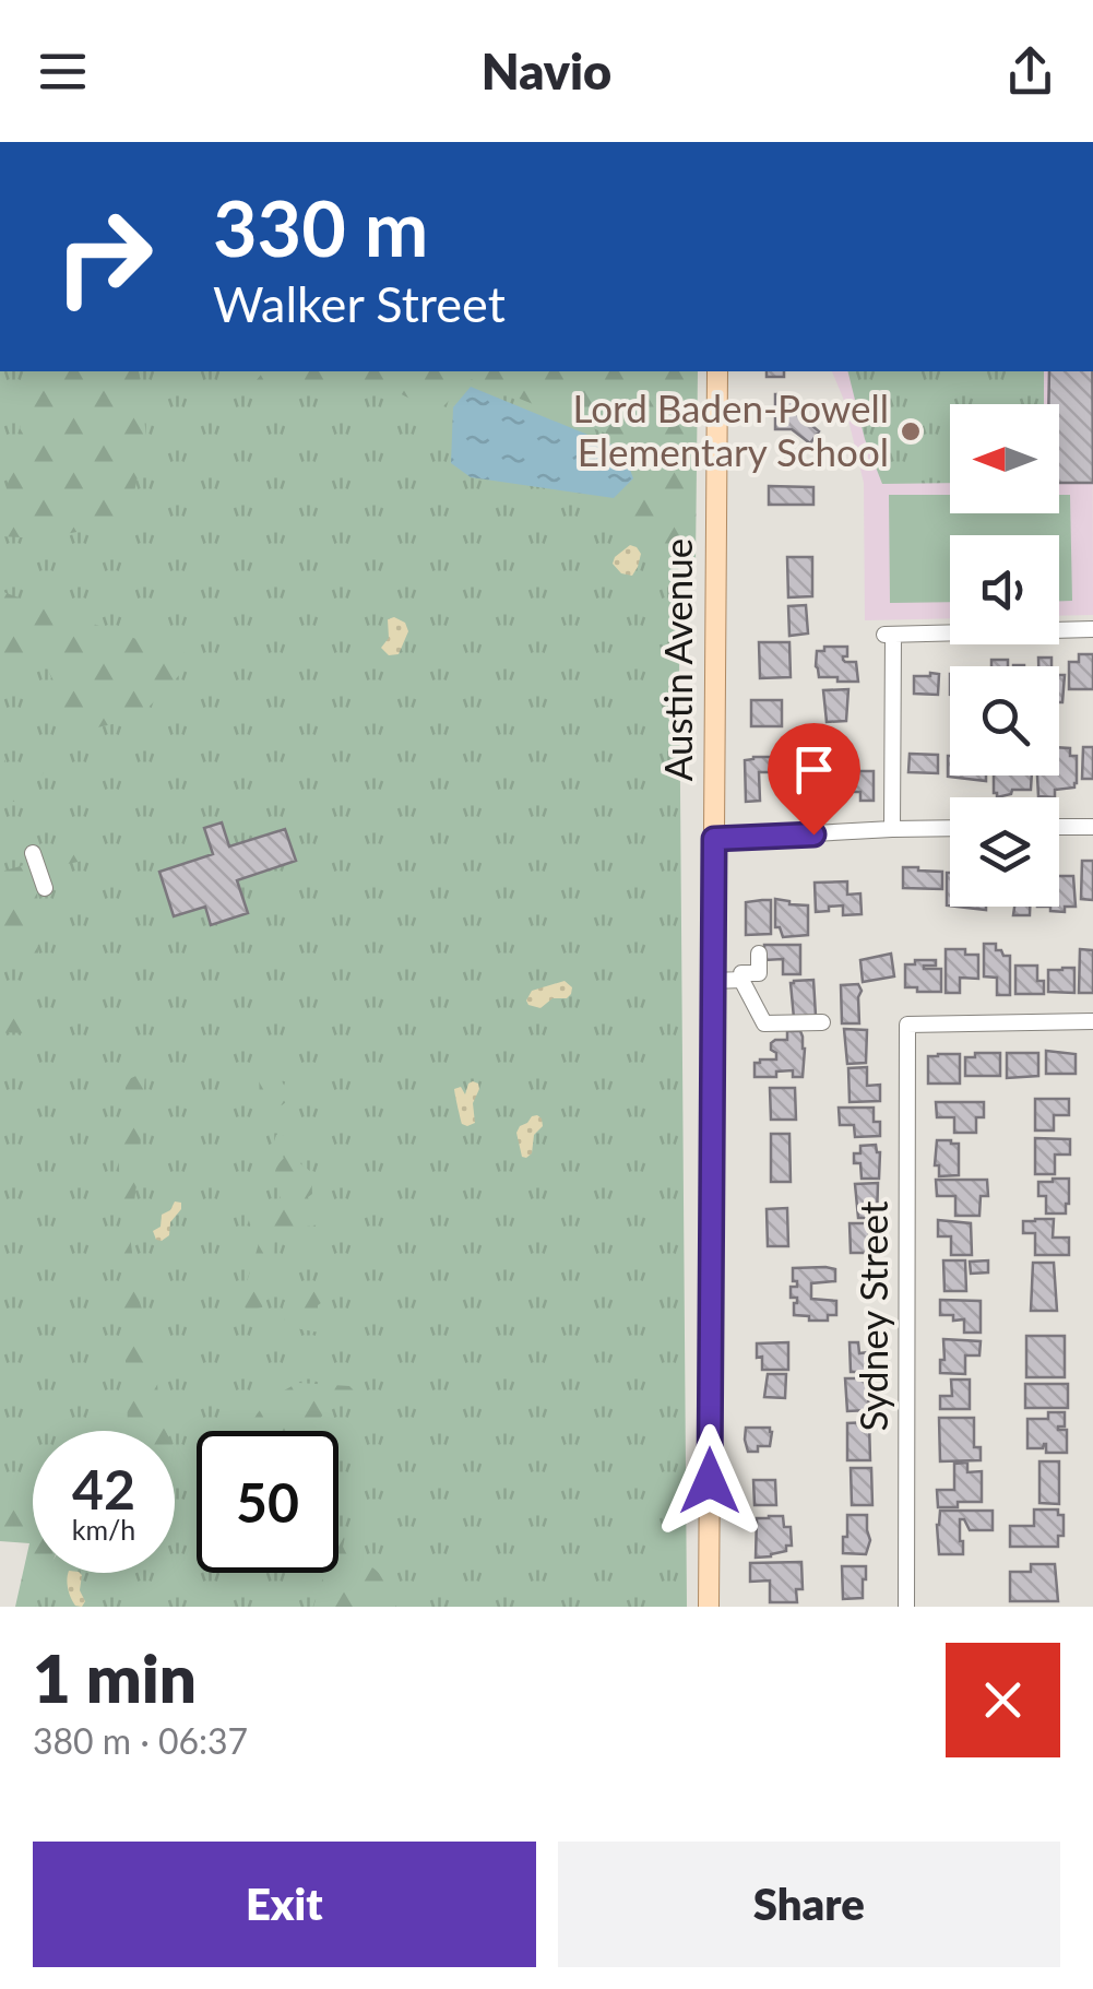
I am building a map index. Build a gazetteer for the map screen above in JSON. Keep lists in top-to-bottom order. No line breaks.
{"streets":{"main road":["Austin Avenue"],"street":["Sydney Street"]},"places":["Lord Baden-Powell Elementary School"],"north":"left","page":{"header":"Navio","turn":["330 m","Walker Street"],"speed":"42 km/h","limit":"50","heading":["1 min","380 m · 06:37"],"buttons":["Exit","Share"]}}
